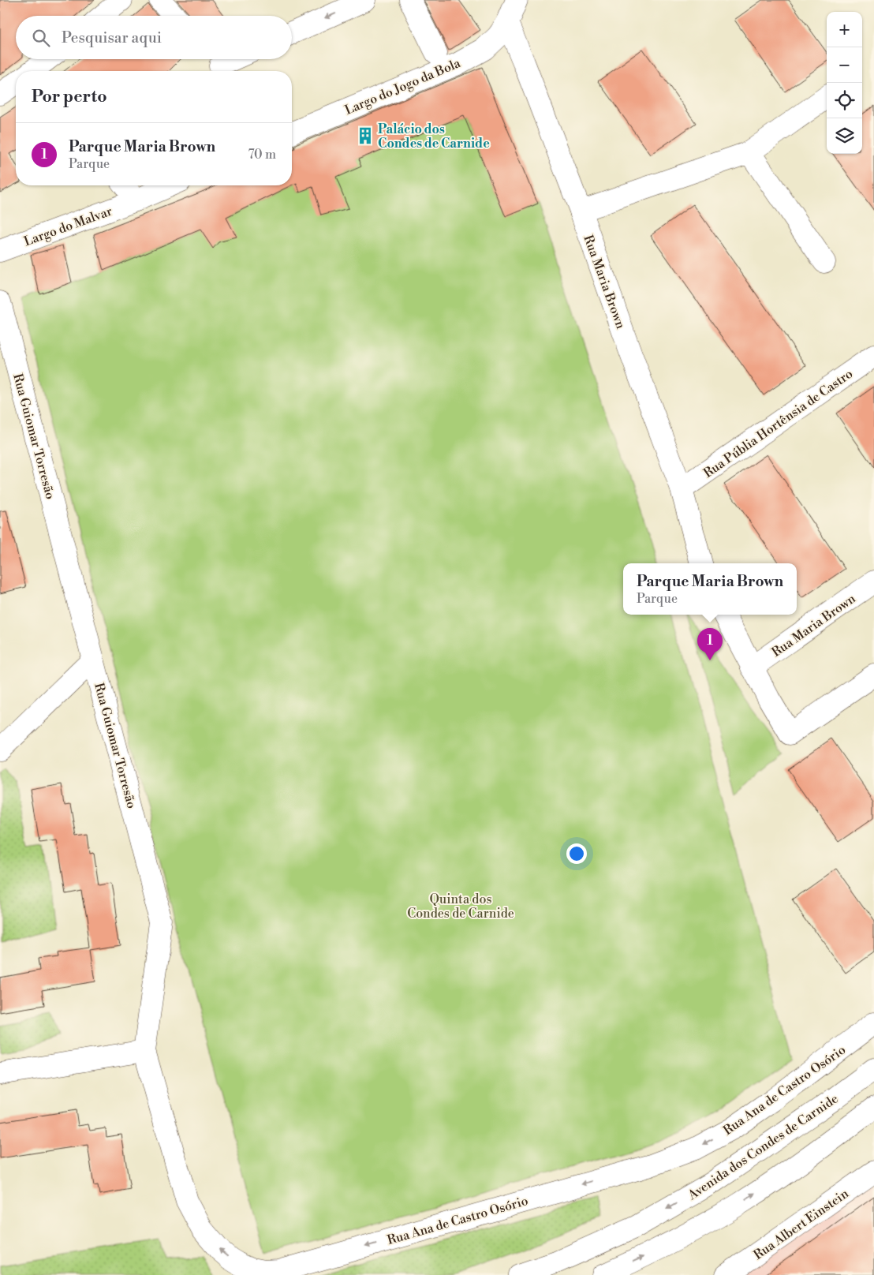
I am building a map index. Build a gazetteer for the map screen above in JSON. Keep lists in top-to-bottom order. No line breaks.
{"streets":{"street":["Largo do Jogo da Bola","Largo do Malvar","Rua Maria Brown","Rua Públia Hortênsia de Castro","Rua Guiomar Torresão","Rua Ana de Castro Osório","Avenida dos Condes de Carnide","Rua Albert Einstein"]},"crossings":[["Largo do Jogo da Bola","Rua Maria Brown"],["Rua Maria Brown","Rua Públia Hortênsia de Castro"],["Rua Guiomar Torresão","Rua Ana de Castro Osório"]],"parks":["Quinta dos Condes de Carnide"],"places":{"building":["Palácio dos Condes de Carnide"]},"page":{"map_buttons":["+","−"],"search":"Pesquisar aqui","heading":"Por perto","list":[{"mark":"1","name":"Parque Maria Brown","note":"Parque","value":"70 m"}],"popup":["Parque Maria Brown","Parque"],"pins":"1"}}
